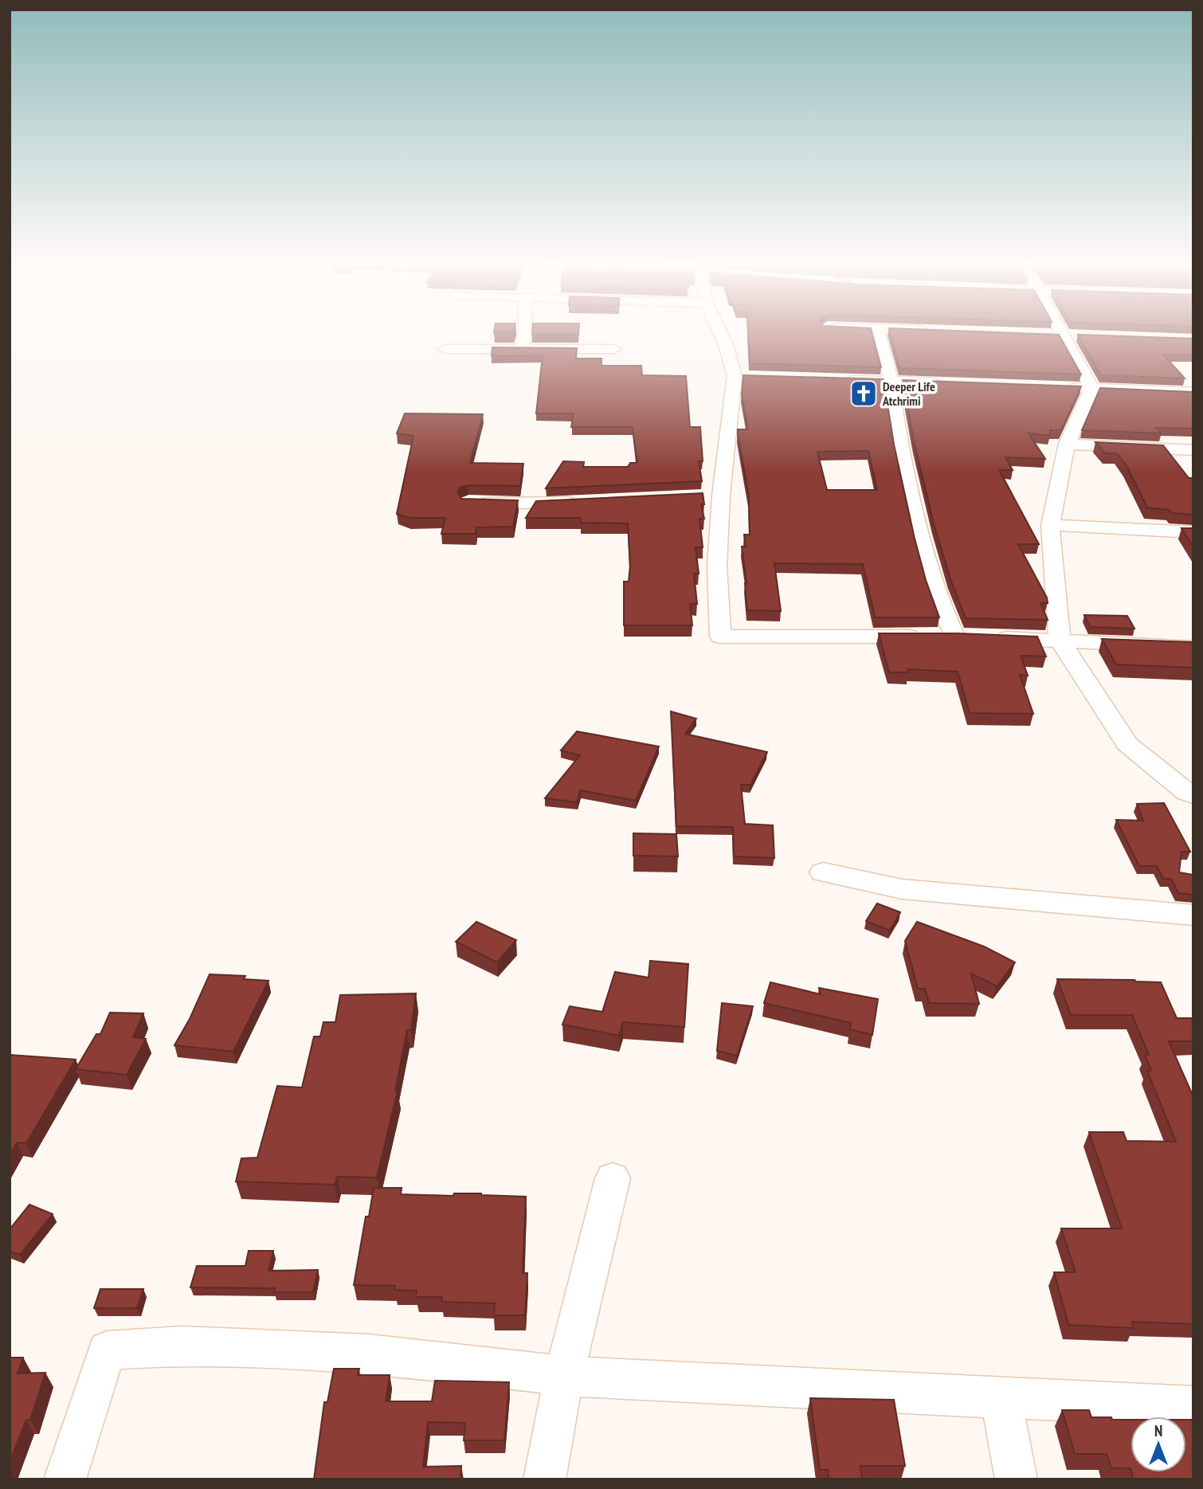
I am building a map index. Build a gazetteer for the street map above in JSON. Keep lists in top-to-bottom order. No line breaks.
{"places":{"church":["Deeper Life Atchrimi"]},"north":"top"}
